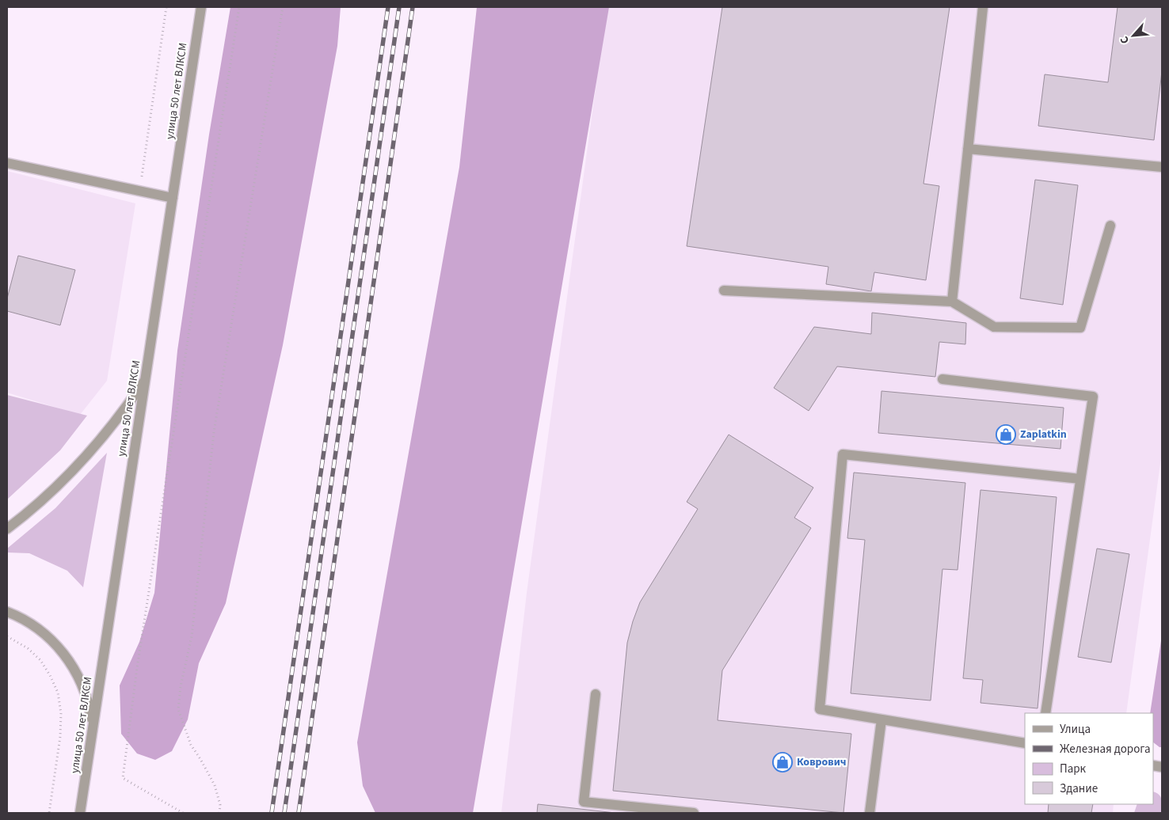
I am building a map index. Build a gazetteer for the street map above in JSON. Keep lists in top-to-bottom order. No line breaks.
{"streets":{"street":["улица 50 лет ВЛКСМ"]},"places":{"shop":["Zaplatkin","Коврович"]},"legend":["Улица","Железная дорога","Парк","Здание"],"north":"bottom left"}
